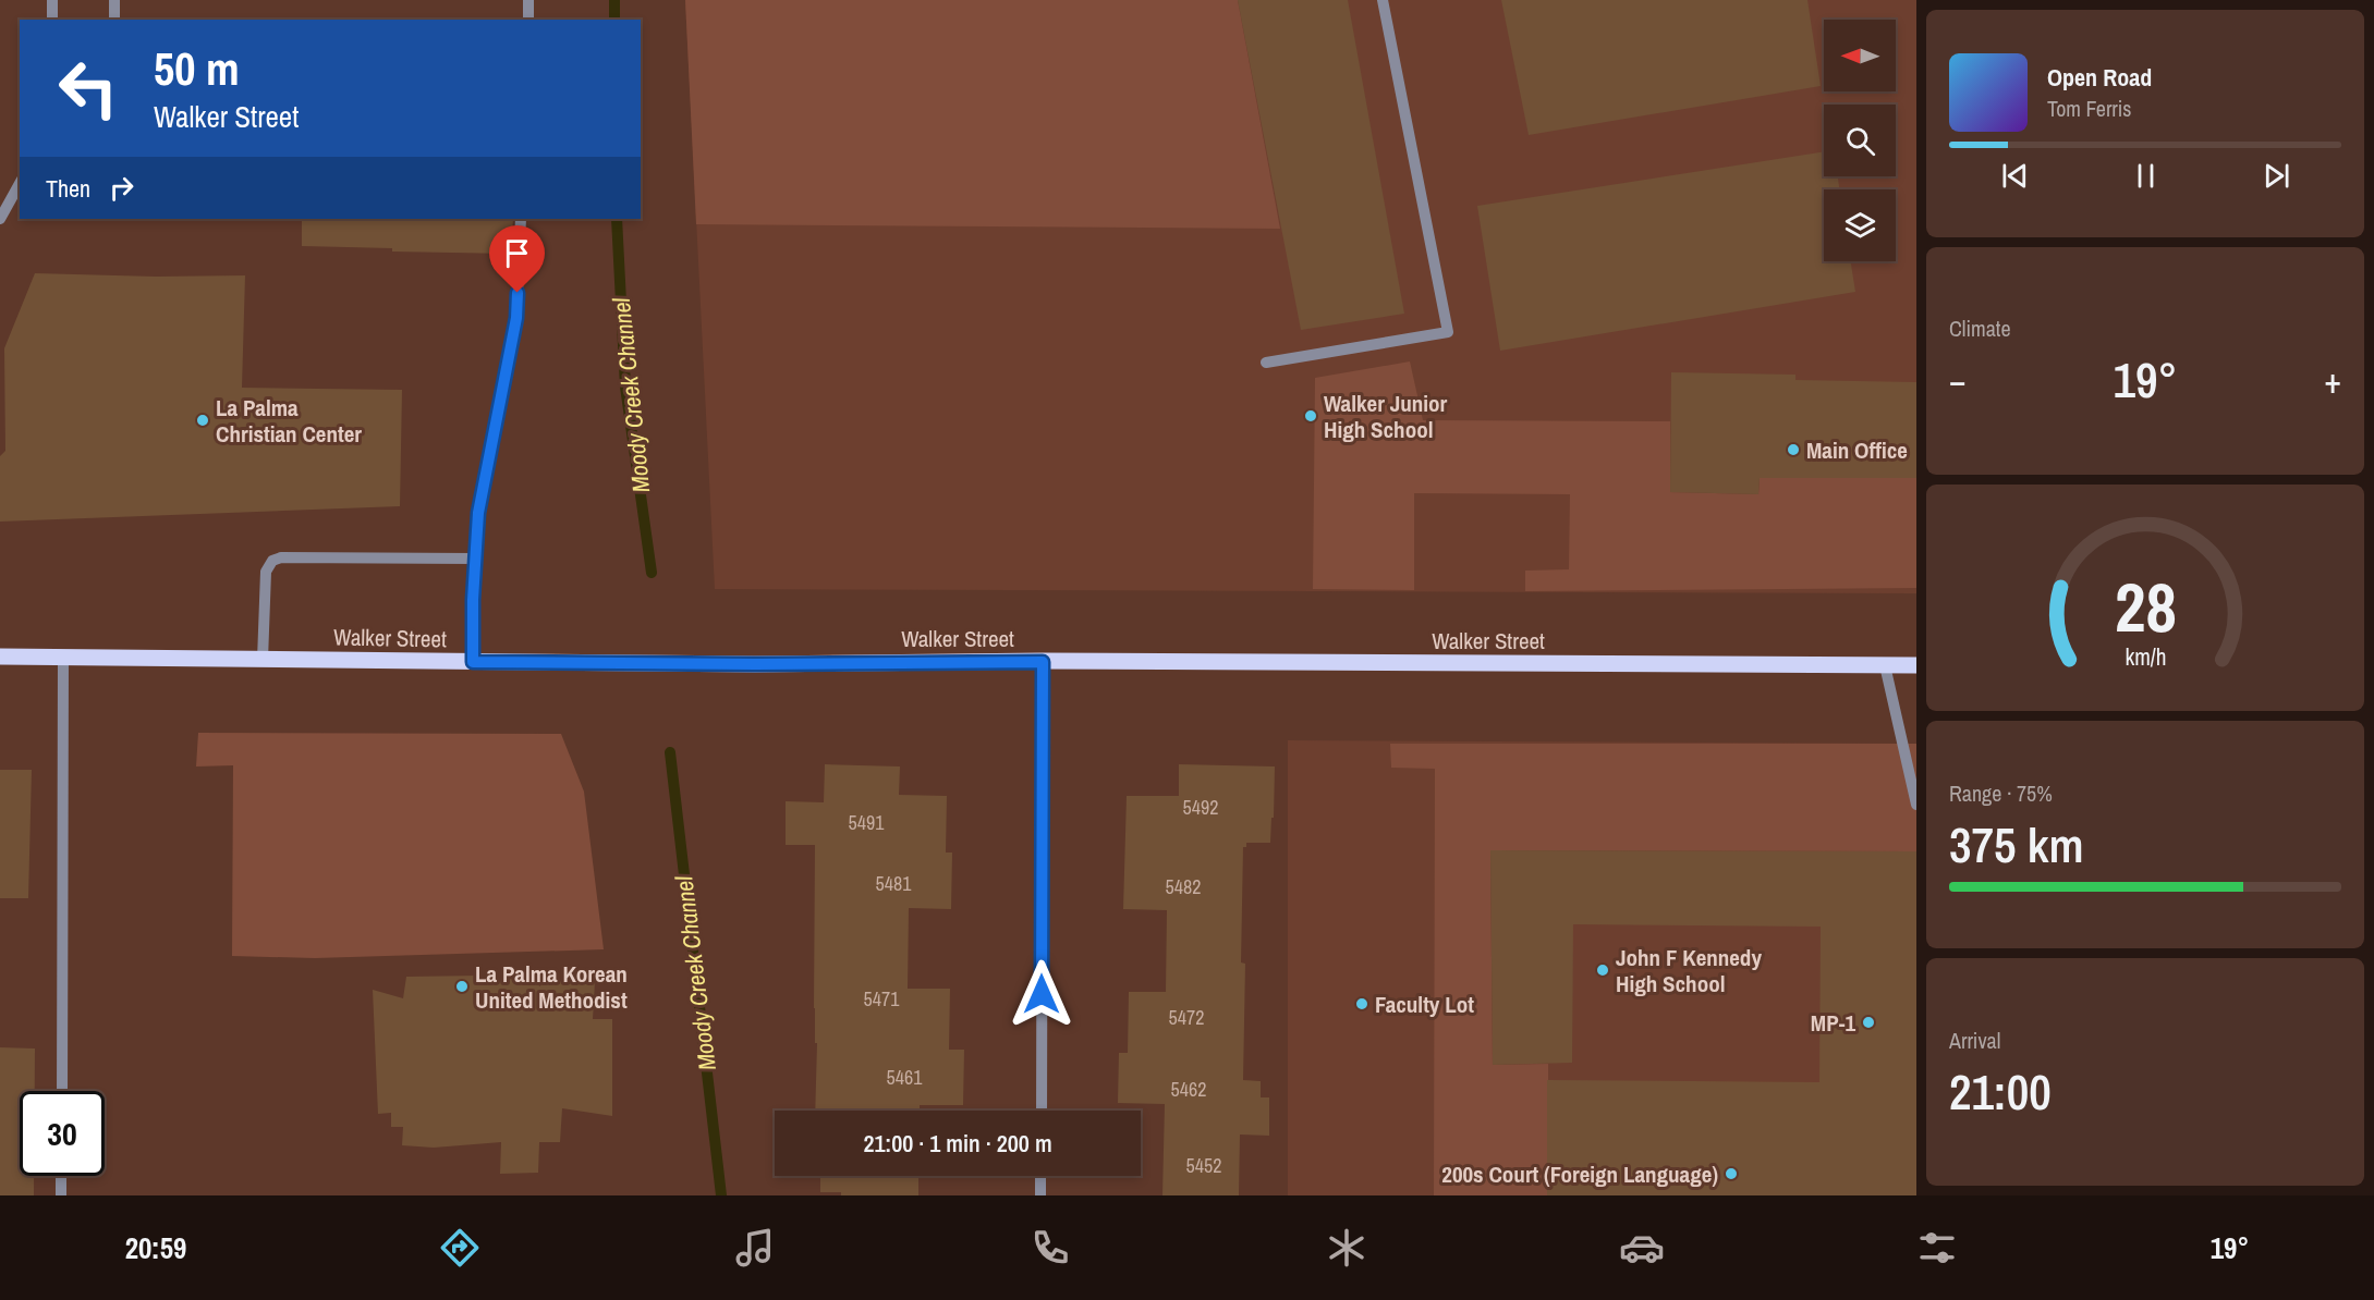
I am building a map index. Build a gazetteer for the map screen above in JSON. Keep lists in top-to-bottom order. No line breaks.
{"streets":{"main road":["Walker Street"]},"water":["Moody Creek Channel"],"places":["Walker Junior High School","La Palma Christian Center","Main Office","John F Kennedy High School","La Palma Korean United Methodist","Faculty Lot","MP-1","200s Court (Foreign Language)"],"house_numbers":["5492","5491","5481","5482","5471","5472","5461","5462","5452"],"north":"left","page":{"turn":["50 m","Walker Street"],"song":["Open Road","Tom Ferris"],"then":"Then","tile":["Climate",["Range · 75%","375 km"],["Arrival","21:00"]],"heat":["−","19°","+"],"limit":"30","trip":"21:00 · 1 min · 200 m","tabs":["20:59","19°"],"gauge":["28","km/h"]}}
